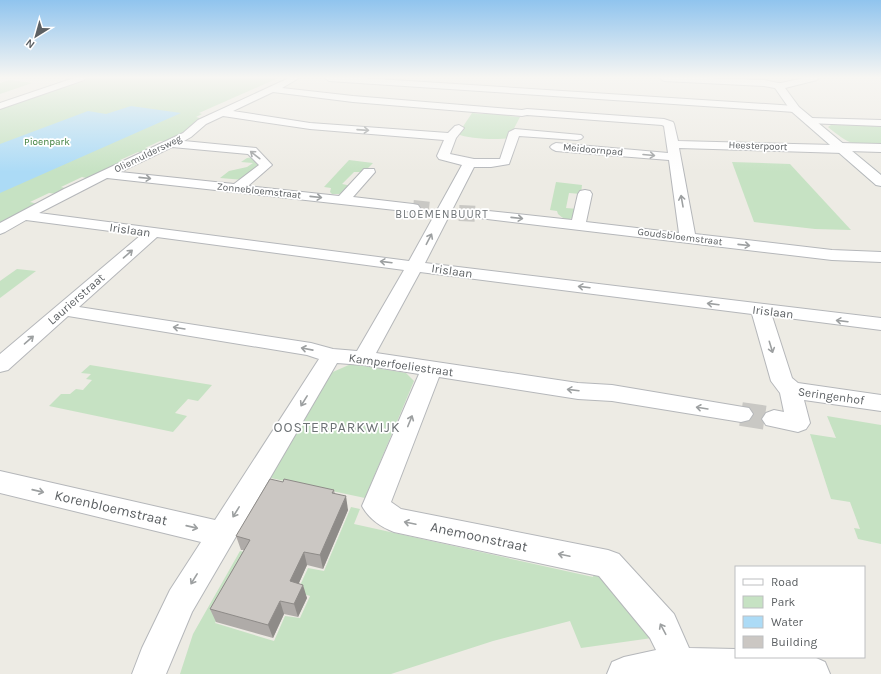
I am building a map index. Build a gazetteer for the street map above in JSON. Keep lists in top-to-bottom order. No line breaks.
{"streets":{"street":["Heesterpoort","Meidoornpad","Oliemuldersweg","Zonnebloemstraat","Irislaan","Goudsbloemstraat","Laurierstraat","Kamperfoeliestraat","Seringenhof","Korenbloemstraat","Anemoonstraat"]},"crossings":[["Oliemuldersweg","Zonnebloemstraat"],["Oliemuldersweg","Irislaan"],["Irislaan","Laurierstraat"],["Laurierstraat","Kamperfoeliestraat"],["Kamperfoeliestraat","Anemoonstraat"]],"one_way":["Laurierstraat","Kamperfoeliestraat","Korenbloemstraat"],"districts":["BLOEMENBUURT","OOSTERPARKWIJK"],"parks":["Pioenpark"],"legend":["Road","Park","Water","Building"],"north":"bottom left"}
